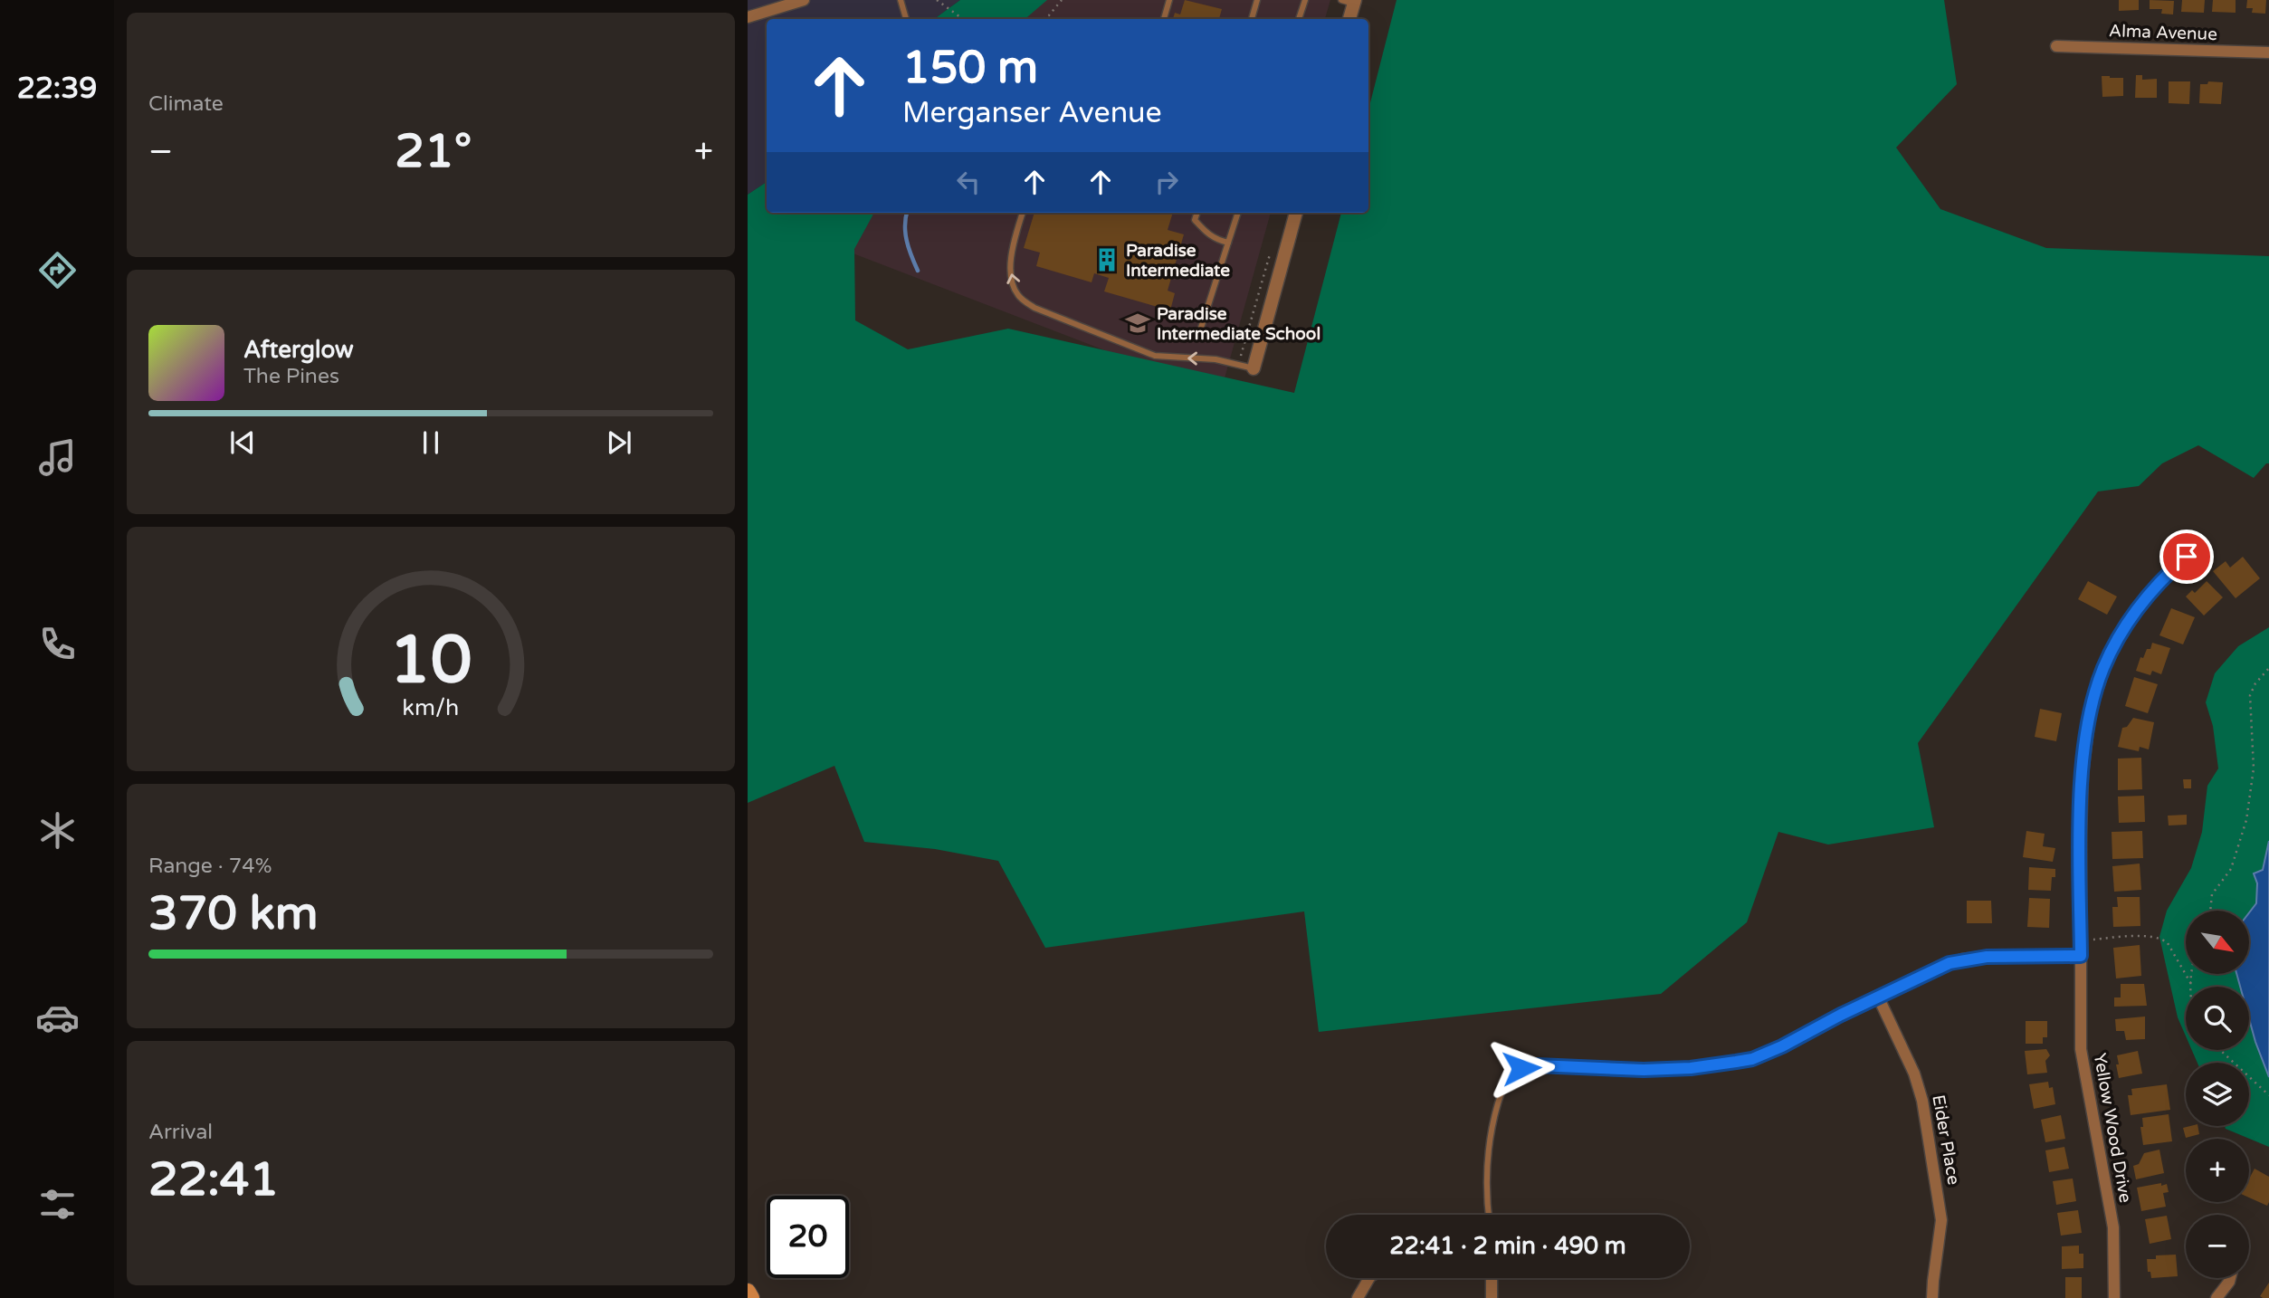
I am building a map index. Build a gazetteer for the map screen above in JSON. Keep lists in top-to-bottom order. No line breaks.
{"streets":{"street":["Alma Avenue","Yellow Wood Drive","Eider Place"]},"places":{"building":["Paradise Intermediate"],"school or university":["Paradise Intermediate School"]},"north":"bottom right","page":{"tabs":"22:39","tile":["Climate",["Range · 74%","370 km"],["Arrival","22:41"]],"turn":["150 m","Merganser Avenue"],"heat":["−","21°","+"],"song":["Afterglow","The Pines"],"map_buttons":["+","−"],"limit":"20","trip":"22:41 · 2 min · 490 m","gauge":["10","km/h"]}}
